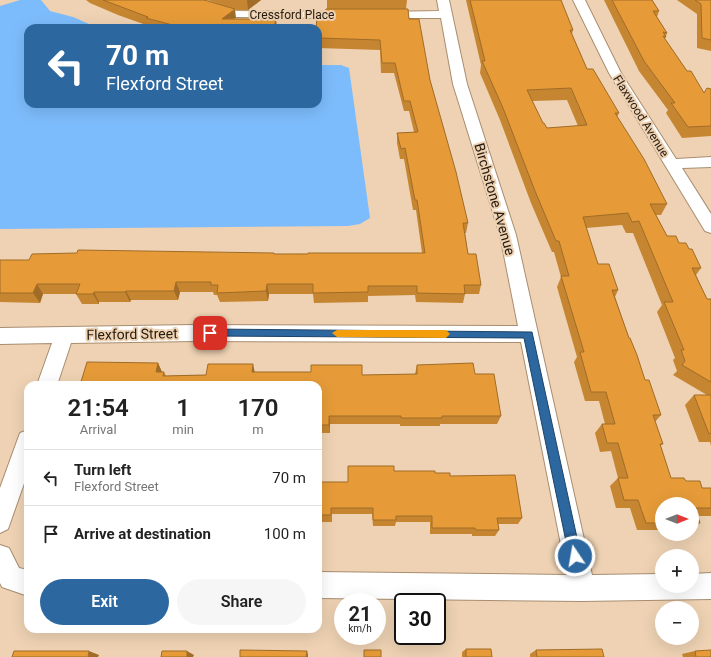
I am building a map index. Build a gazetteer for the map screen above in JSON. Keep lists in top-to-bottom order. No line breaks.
{"streets":{"street":["Cressford Place","Flaxwood Avenue","Birchstone Avenue","Flexford Street"]},"crossings":[["Cressford Place","Birchstone Avenue"],["Birchstone Avenue","Flexford Street"]],"north":"right","page":{"turn":["70 m","Flexford Street"],"eta":["21:54","Arrival","1","min","170","m"],"list":[{"name":"Turn left","note":"Flexford Street","value":"70 m"},{"name":"Arrive at destination","value":"100 m"}],"map_buttons":["+","−"],"buttons":["Exit","Share"],"speed":"21 km/h","limit":"30"}}
